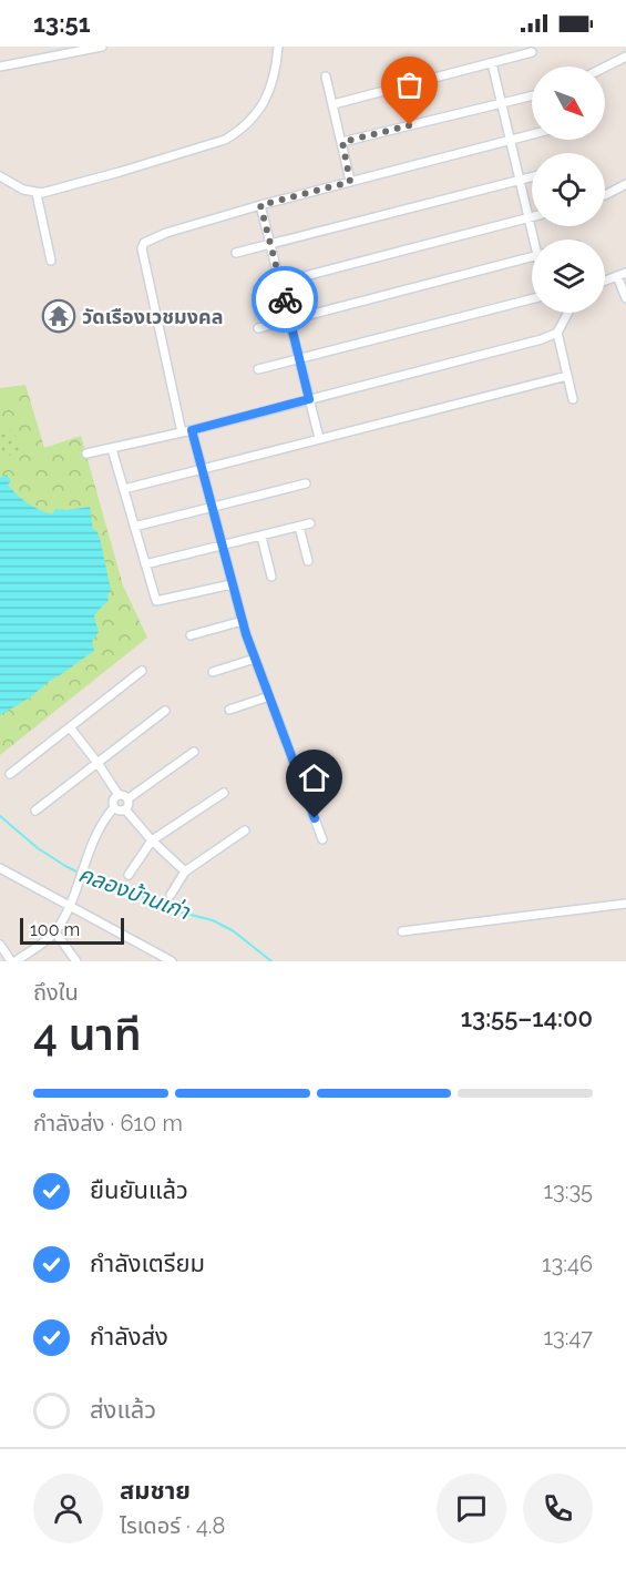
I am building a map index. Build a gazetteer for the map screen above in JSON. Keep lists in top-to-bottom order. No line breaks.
{"water":["คลองบ้านเก่า"],"places":{"temple":["วัดเรืองเวชมงคล"]},"scale_bar":"100 m","north":"bottom right","page":{"status":"13:51","scale":"100 m","heading":["4 นาที","ถึงใน","13:55–14:00"],"panel":["สมชาย","ไรเดอร์ · 4.8"],"bar":"กำลังส่ง · 610 m","list":[["ยืนยันแล้ว","13:35"],["กำลังเตรียม","13:46"],["กำลังส่ง","13:47"],"ส่งแล้ว"]}}
